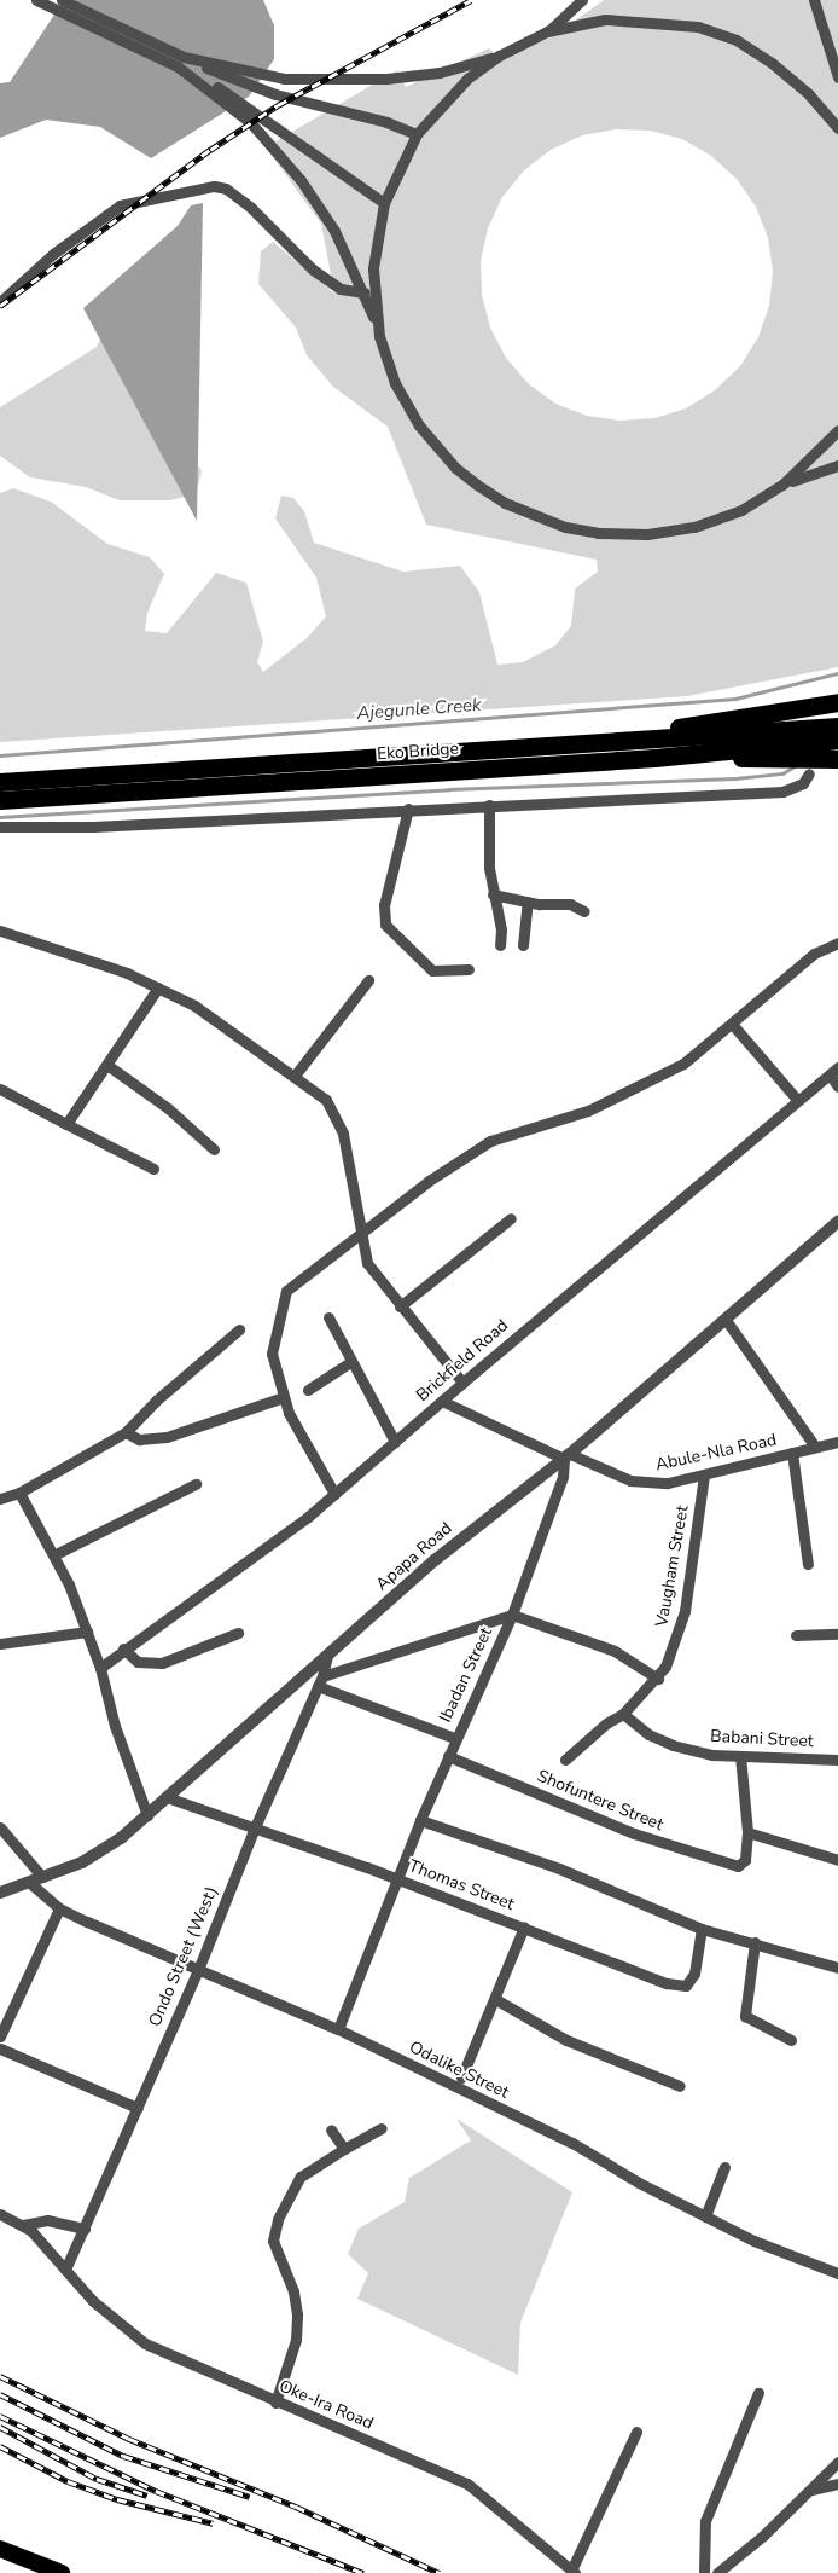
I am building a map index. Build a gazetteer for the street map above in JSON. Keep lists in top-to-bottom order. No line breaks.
{"streets":{"highway":["Eko Bridge"],"street":["Brickfield Road","Abule-Nla Road","Apapa Road","Vaugham Street","Ibadan Street","Babani Street","Shofuntere Street","Thomas Street","Ondo Street (West)","Odalike Street","Oke-Ira Road"]},"crossings":[["Abule-Nla Road","Apapa Road"],["Abule-Nla Road","Vaugham Street"],["Abule-Nla Road","Ibadan Street"],["Apapa Road","Ibadan Street"],["Apapa Road","Thomas Street"],["Apapa Road","Ondo Street (West)"],["Apapa Road","Odalike Street"],["Vaugham Street","Babani Street"],["Ibadan Street","Shofuntere Street"],["Ibadan Street","Thomas Street"],["Ibadan Street","Odalike Street"],["Thomas Street","Ondo Street (West)"],["Ondo Street (West)","Odalike Street"],["Ondo Street (West)","Oke-Ira Road"]],"water":["Ajegunle Creek"]}
